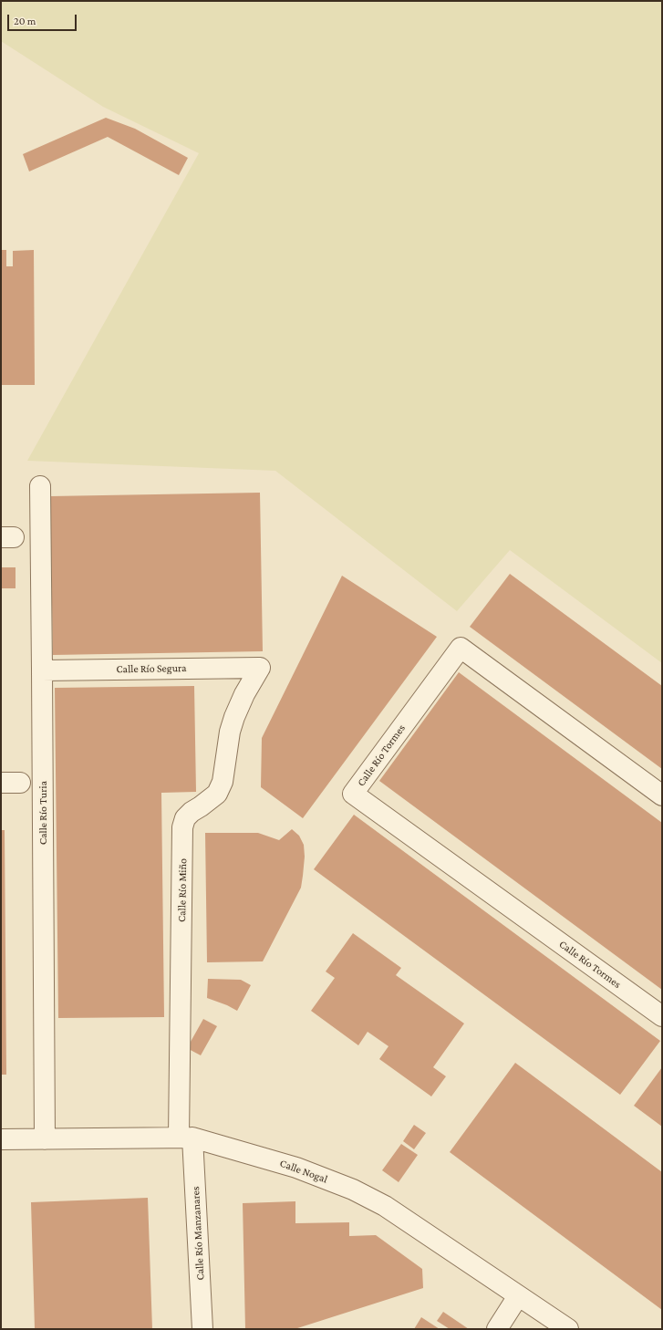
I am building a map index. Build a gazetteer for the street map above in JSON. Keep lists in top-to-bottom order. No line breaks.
{"streets":{"street":["Calle Río Segura","Calle Río Tormes","Calle Río Turia","Calle Río Miño","Calle Nogal","Calle Río Manzanares"]},"crossings":[["Calle Río Segura","Calle Río Turia"],["Calle Río Segura","Calle Río Miño"],["Calle Río Turia","Calle Nogal"],["Calle Río Miño","Calle Nogal"],["Calle Río Miño","Calle Río Manzanares"],["Calle Nogal","Calle Río Manzanares"]],"scale_bar":"20 m"}
